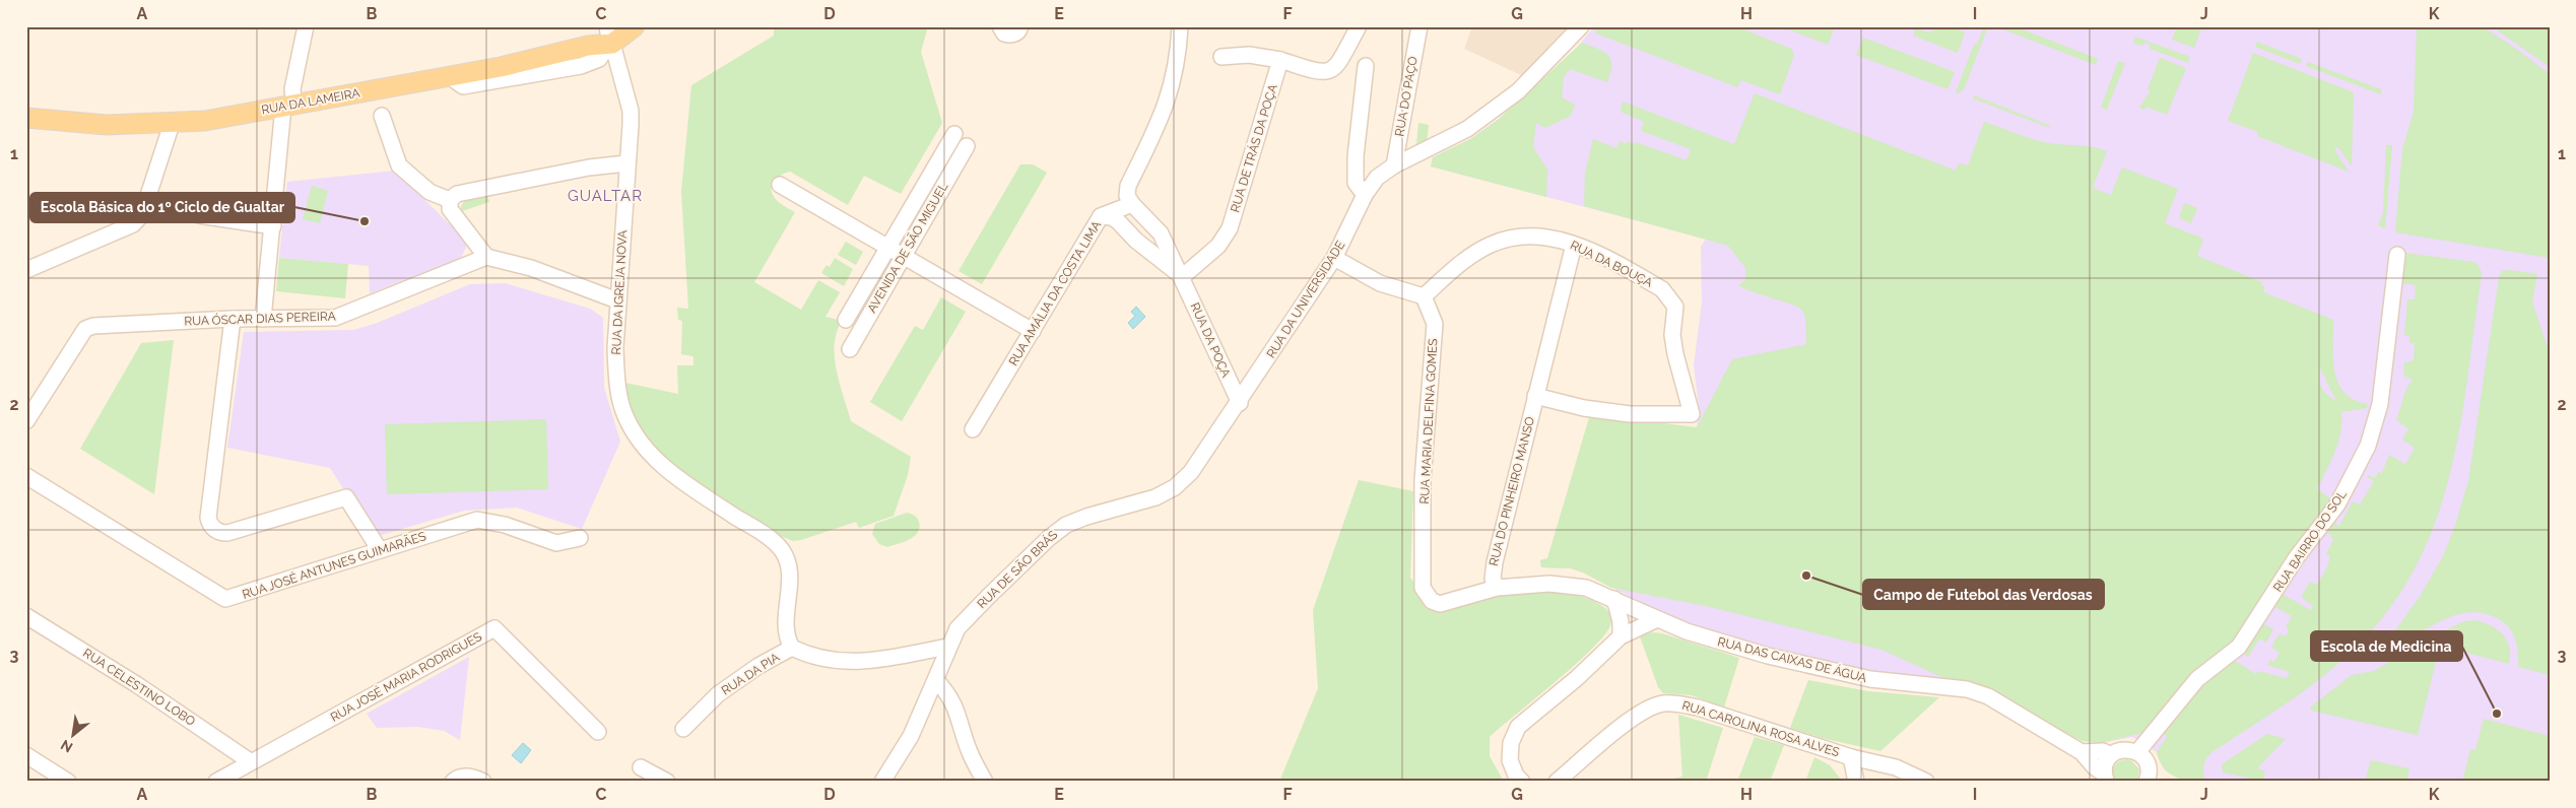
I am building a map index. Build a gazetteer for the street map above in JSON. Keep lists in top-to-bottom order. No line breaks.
{"streets":{"main road":["RUA DA LAMEIRA"],"street":["RUA DO PAÇO","RUA DE TRÁS DA POÇA","AVENIDA DE SÃO MIGUEL","RUA DA BOUÇA","RUA DA IGREJA NOVA","RUA AMÁLIA DA COSTA LIMA","RUA DA UNIVERSIDADE","RUA ÓSCAR DIAS PEREIRA","RUA DA POÇA","RUA MARIA DELFINA GOMES","RUA DO PINHEIRO MANSO","RUA BAIRRO DO SOL","RUA JOSÉ ANTUNES GUIMARÃES","RUA DE SÃO BRÁS","RUA DAS CAIXAS DE ÁGUA","RUA DA PIA","RUA JOSÉ MARIA RODRIGUES","RUA CELESTINO LOBO","RUA CAROLINA ROSA ALVES"]},"crossings":[["RUA DO PAÇO","RUA DA UNIVERSIDADE"],["RUA DA LAMEIRA","RUA DA IGREJA NOVA"],["RUA DE TRÁS DA POÇA","RUA DA POÇA"],["RUA DA BOUÇA","RUA MARIA DELFINA GOMES"],["RUA DA BOUÇA","RUA DO PINHEIRO MANSO"],["RUA DA IGREJA NOVA","RUA DA PIA"],["RUA AMÁLIA DA COSTA LIMA","RUA DA POÇA"],["RUA DA UNIVERSIDADE","RUA DA POÇA"],["RUA DA UNIVERSIDADE","RUA DE SÃO BRÁS"],["RUA DA POÇA","RUA DE SÃO BRÁS"],["RUA MARIA DELFINA GOMES","RUA DO PINHEIRO MANSO"],["RUA MARIA DELFINA GOMES","RUA DAS CAIXAS DE ÁGUA"],["RUA BAIRRO DO SOL","RUA DAS CAIXAS DE ÁGUA"],["RUA DE SÃO BRÁS","RUA DA PIA"],["RUA JOSÉ MARIA RODRIGUES","RUA CELESTINO LOBO"]],"districts":["GUALTAR"],"places":["Escola Básica do 1º Ciclo de Gualtar","Campo de Futebol das Verdosas","Escola de Medicina"],"north":"bottom left","grid":{"columns":["A","B","C","D","E","F","G","H","I","J","K"],"rows":["1","2","3"]}}
